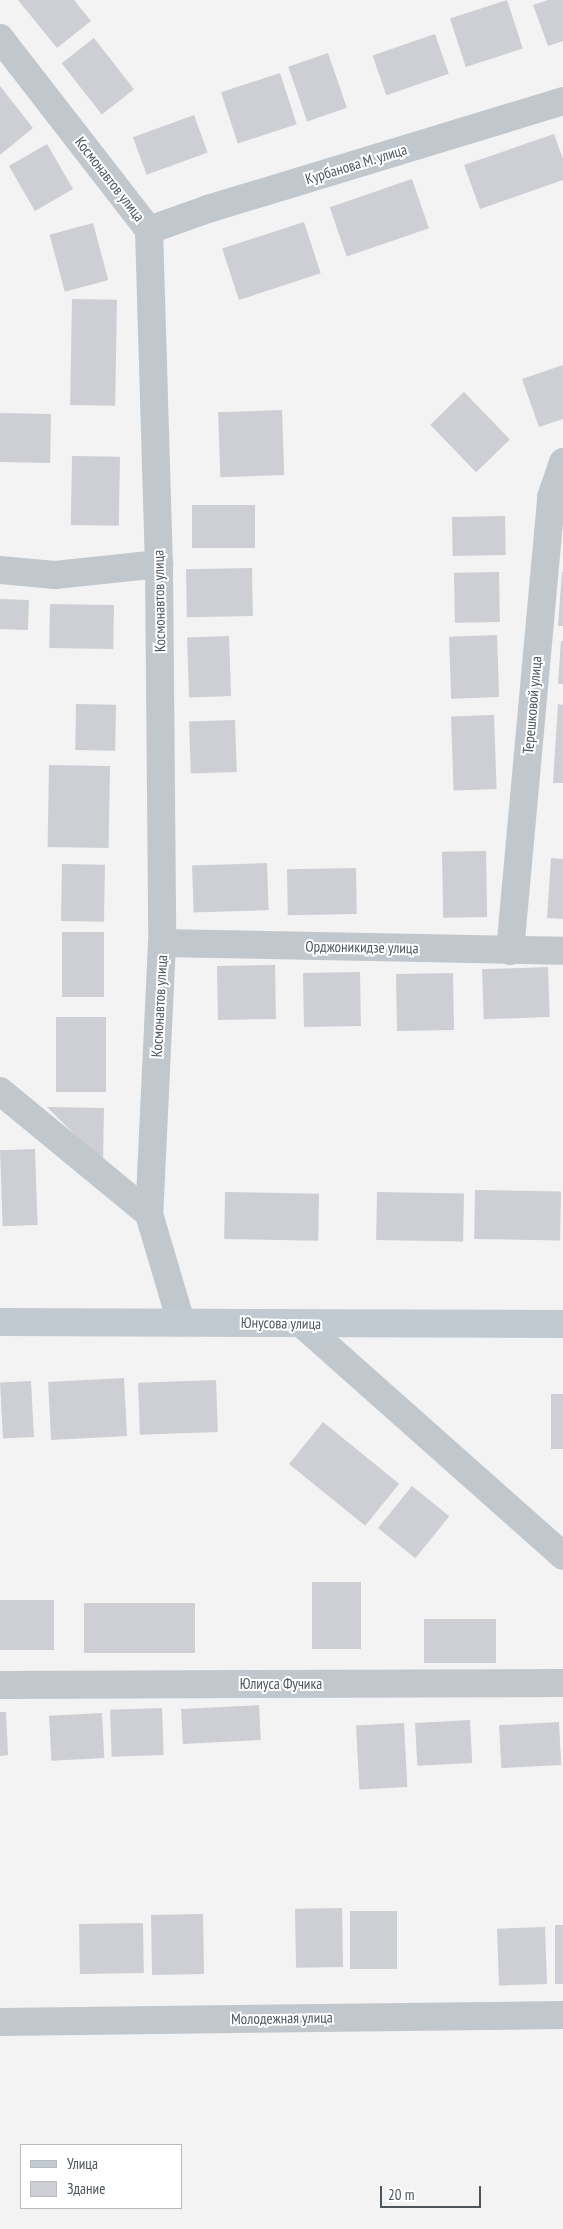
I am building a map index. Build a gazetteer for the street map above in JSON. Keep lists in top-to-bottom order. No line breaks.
{"streets":{"main road":["Юнусова улица"],"street":["Курбанова М. улица","Космонавтов улица","Терешковой улица","Орджоникидзе улица","Юлиуса Фучика","Молодежная улица"]},"crossings":[["Курбанова М. улица","Космонавтов улица"],["Космонавтов улица","Орджоникидзе улица"],["Космонавтов улица","Юнусова улица"],["Терешковой улица","Орджоникидзе улица"]],"legend":["Улица","Здание"],"scale_bar":"20 m"}
